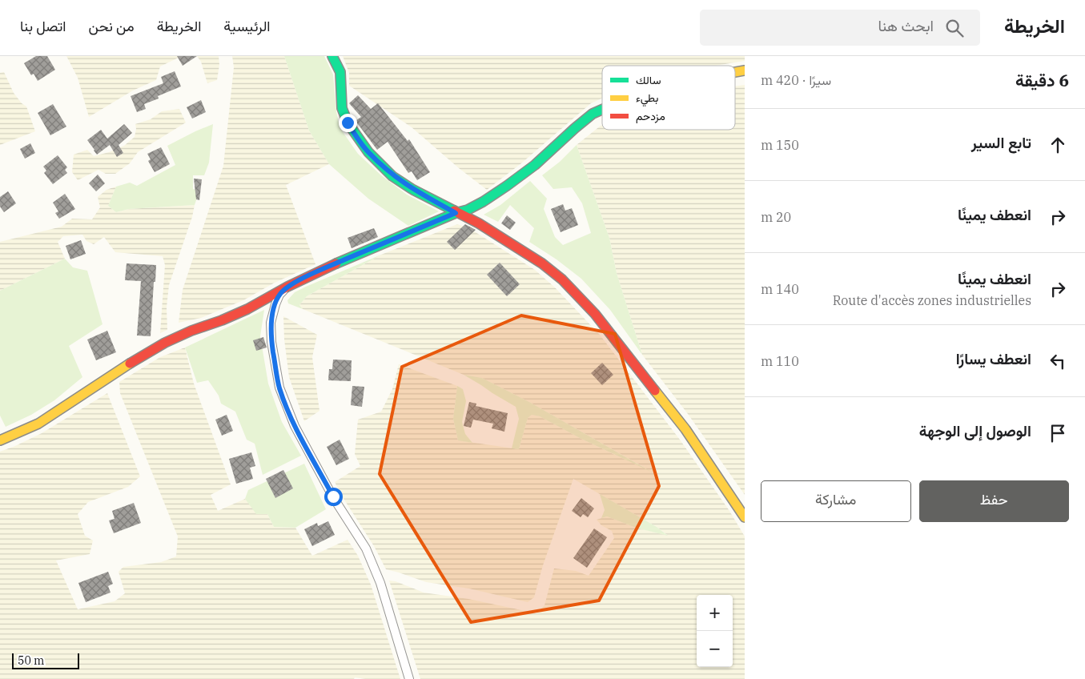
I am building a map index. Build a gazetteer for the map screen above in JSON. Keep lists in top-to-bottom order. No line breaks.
{"legend":["سالك","بطيء","مزدحم"],"scale_bar":"50 m","page":{"header":"الخريطة","search":"ابحث هنا","nav":["الرئيسية","الخريطة","من نحن","اتصل بنا"],"heading":["6 دقيقة","سيرًا · 420 m"],"list":[["تابع السير","150 m"],["انعطف يمينًا","20 m"],["انعطف يمينًا","Route d'accès zones industrielles","140 m"],["انعطف يسارًا","110 m"],"الوصول إلى الوجهة"],"buttons":["حفظ","مشاركة"],"map_buttons":["+","−"],"scale":"50 m"}}
